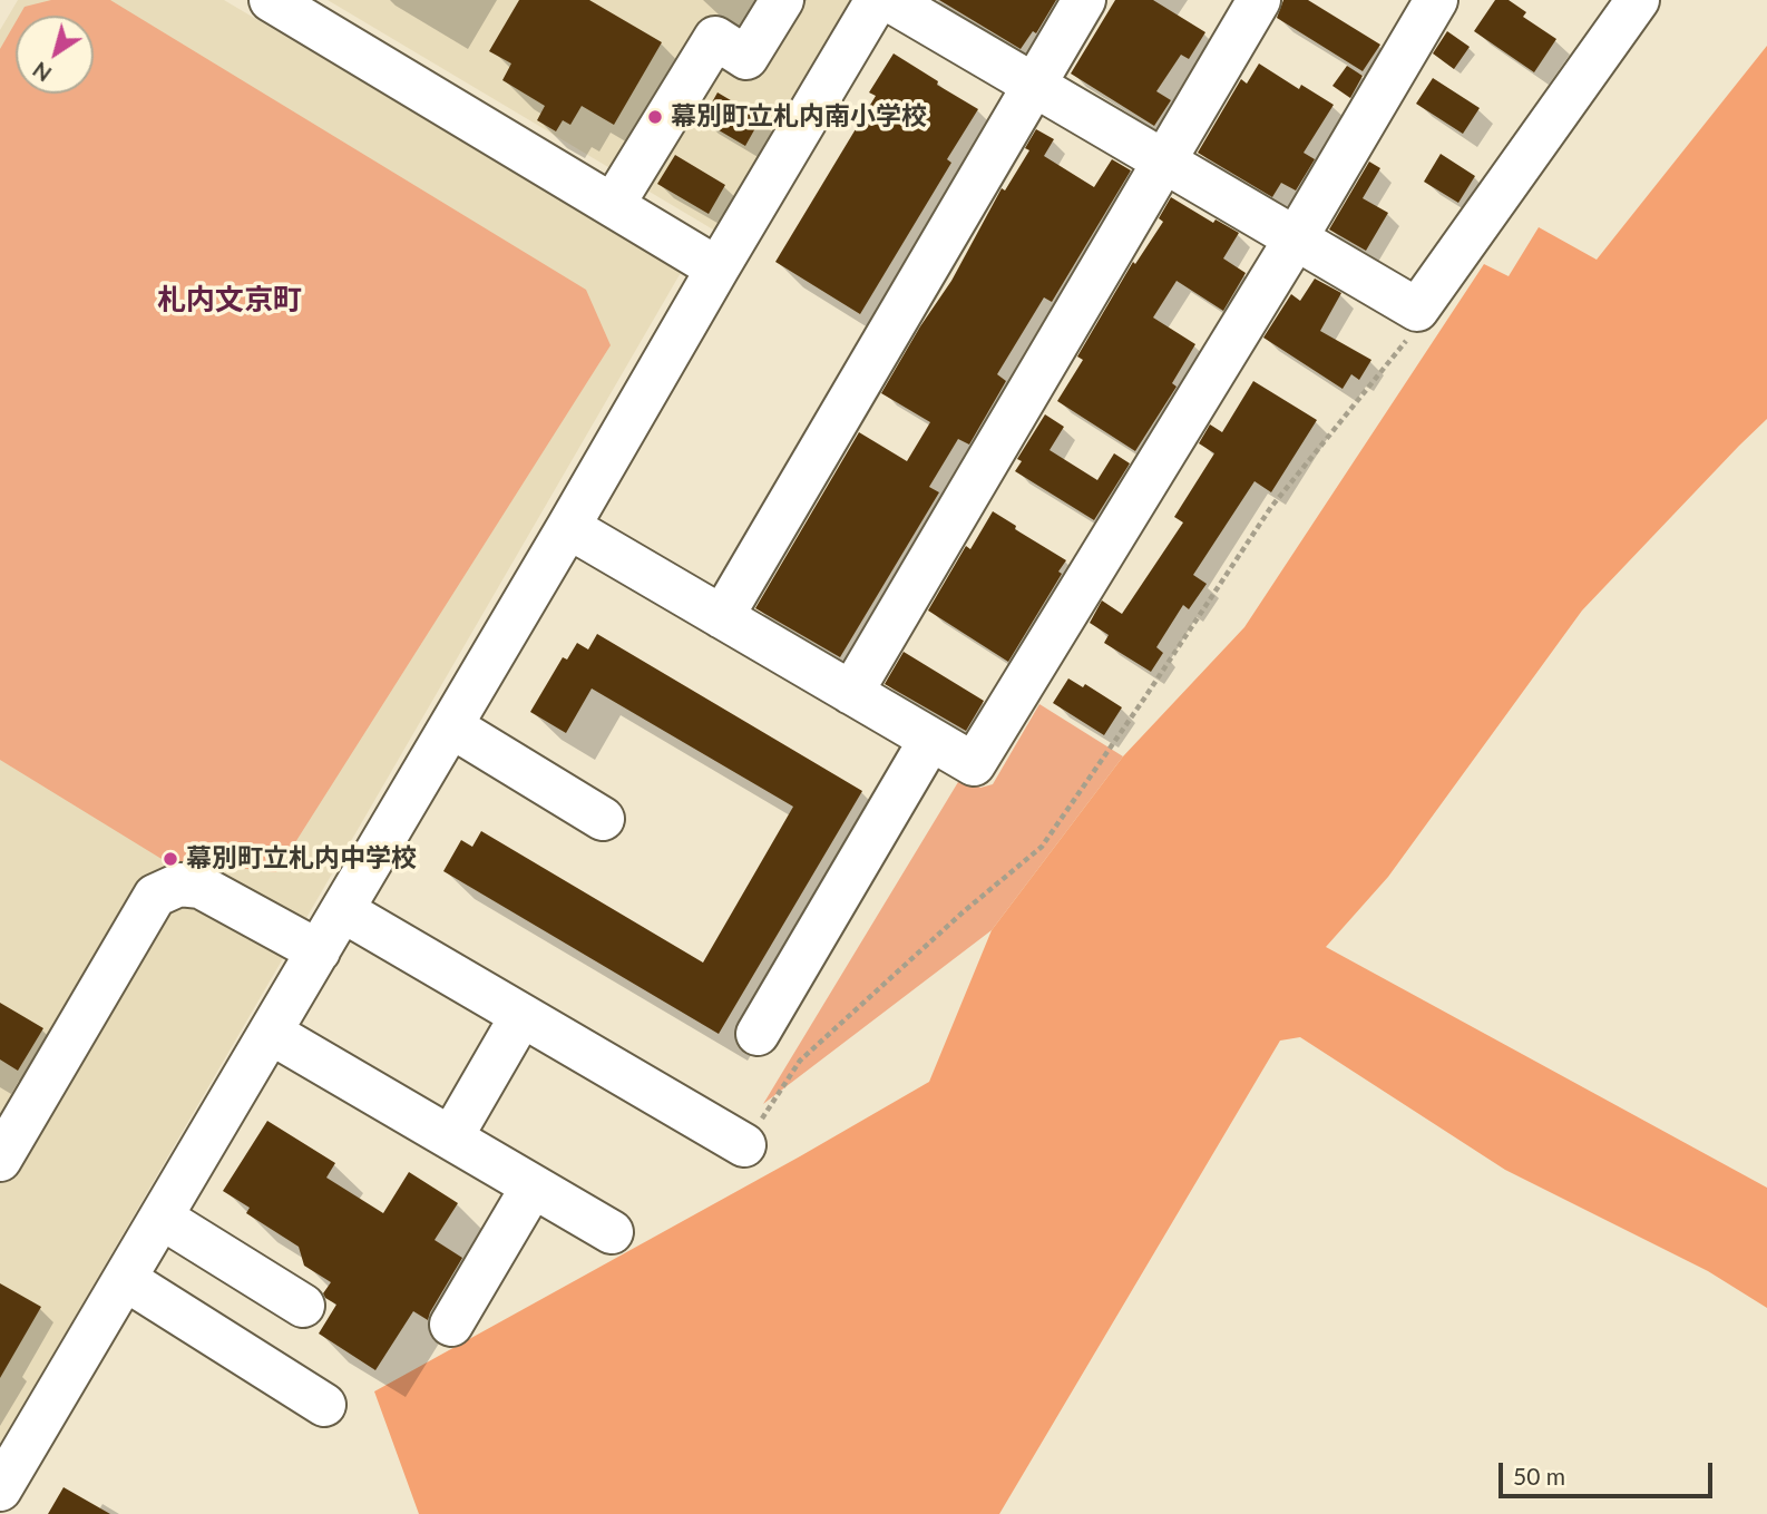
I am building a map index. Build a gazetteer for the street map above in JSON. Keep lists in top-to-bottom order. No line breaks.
{"districts":["札内文京町"],"places":["幕別町立札内南小学校","幕別町立札内中学校"],"scale_bar":"50 m","north":"bottom left"}
